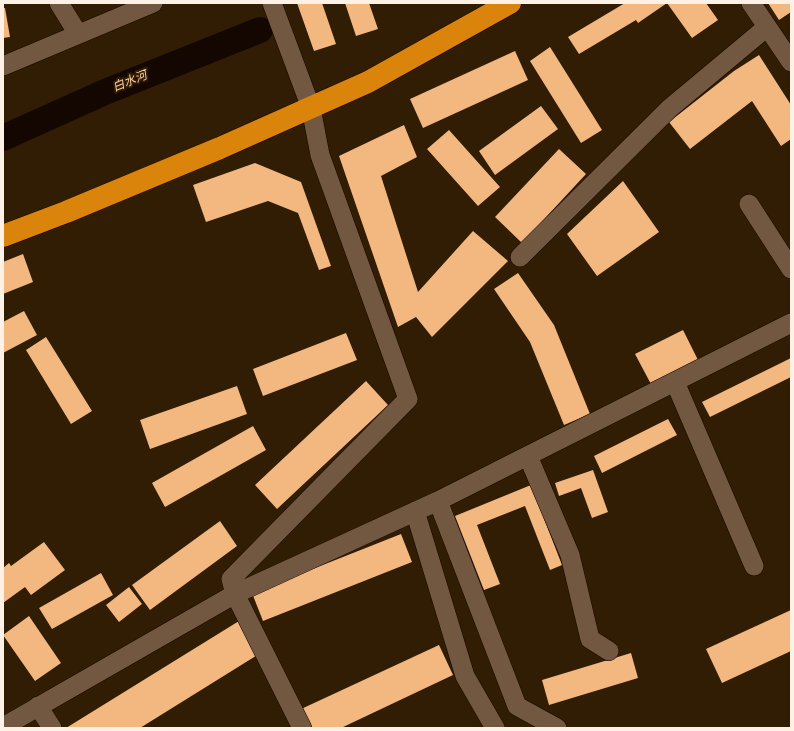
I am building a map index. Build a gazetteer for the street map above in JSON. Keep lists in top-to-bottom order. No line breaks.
{"water":["白水河"]}
